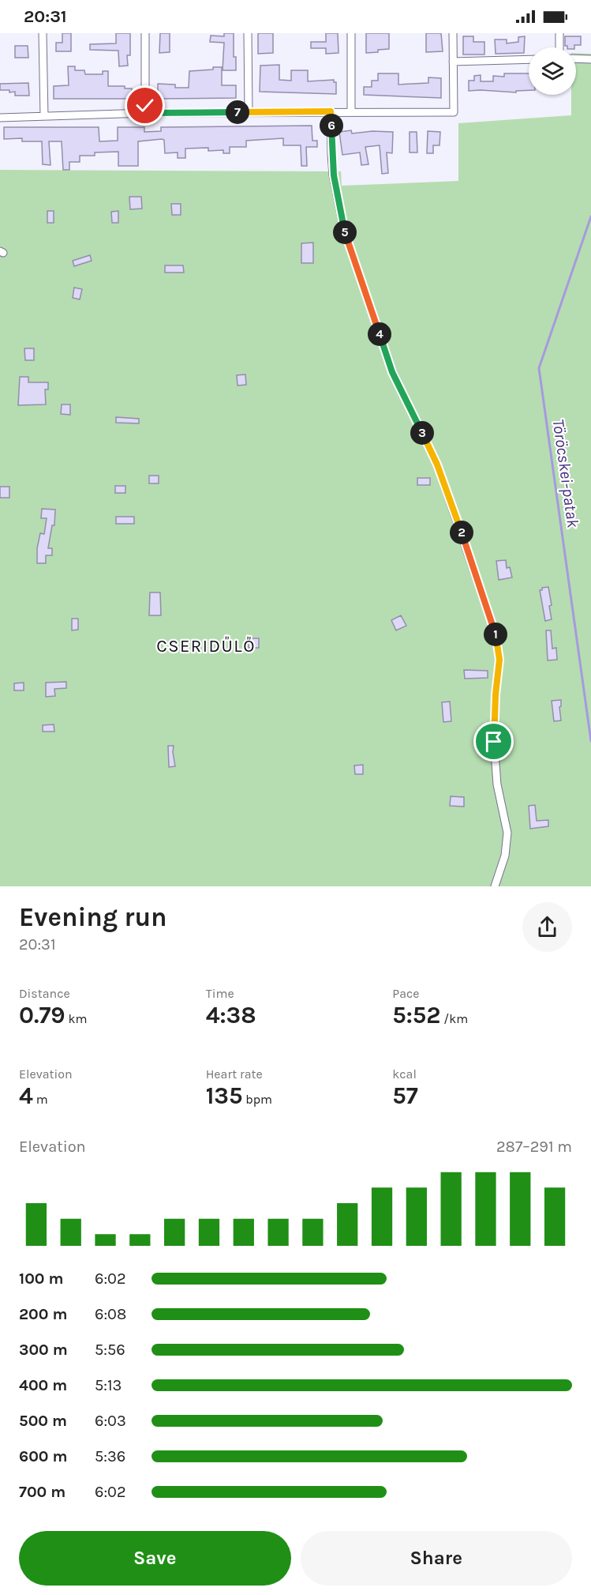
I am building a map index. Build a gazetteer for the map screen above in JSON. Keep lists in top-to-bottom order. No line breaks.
{"districts":["CSERIDŰLŐ"],"water":["Töröcskei-patak"],"page":{"status":"20:31","pins":["7","6","5","4","3","2","1"],"heading":["Evening run","20:31"],"stats":[["Distance","0.79 km"],["Time","4:38"],["Pace","5:52 /km"],["Elevation","4 m"],["Heart rate","135 bpm"],["kcal","57"]],"chart":["Elevation","287–291 m"],"list":[{"name":"100 m","note":"6:02"},{"name":"200 m","note":"6:08"},{"name":"300 m","note":"5:56"},{"name":"400 m","note":"5:13"},{"name":"500 m","note":"6:03"},{"name":"600 m","note":"5:36"},{"name":"700 m","note":"6:02"}],"buttons":["Save","Share"]}}
